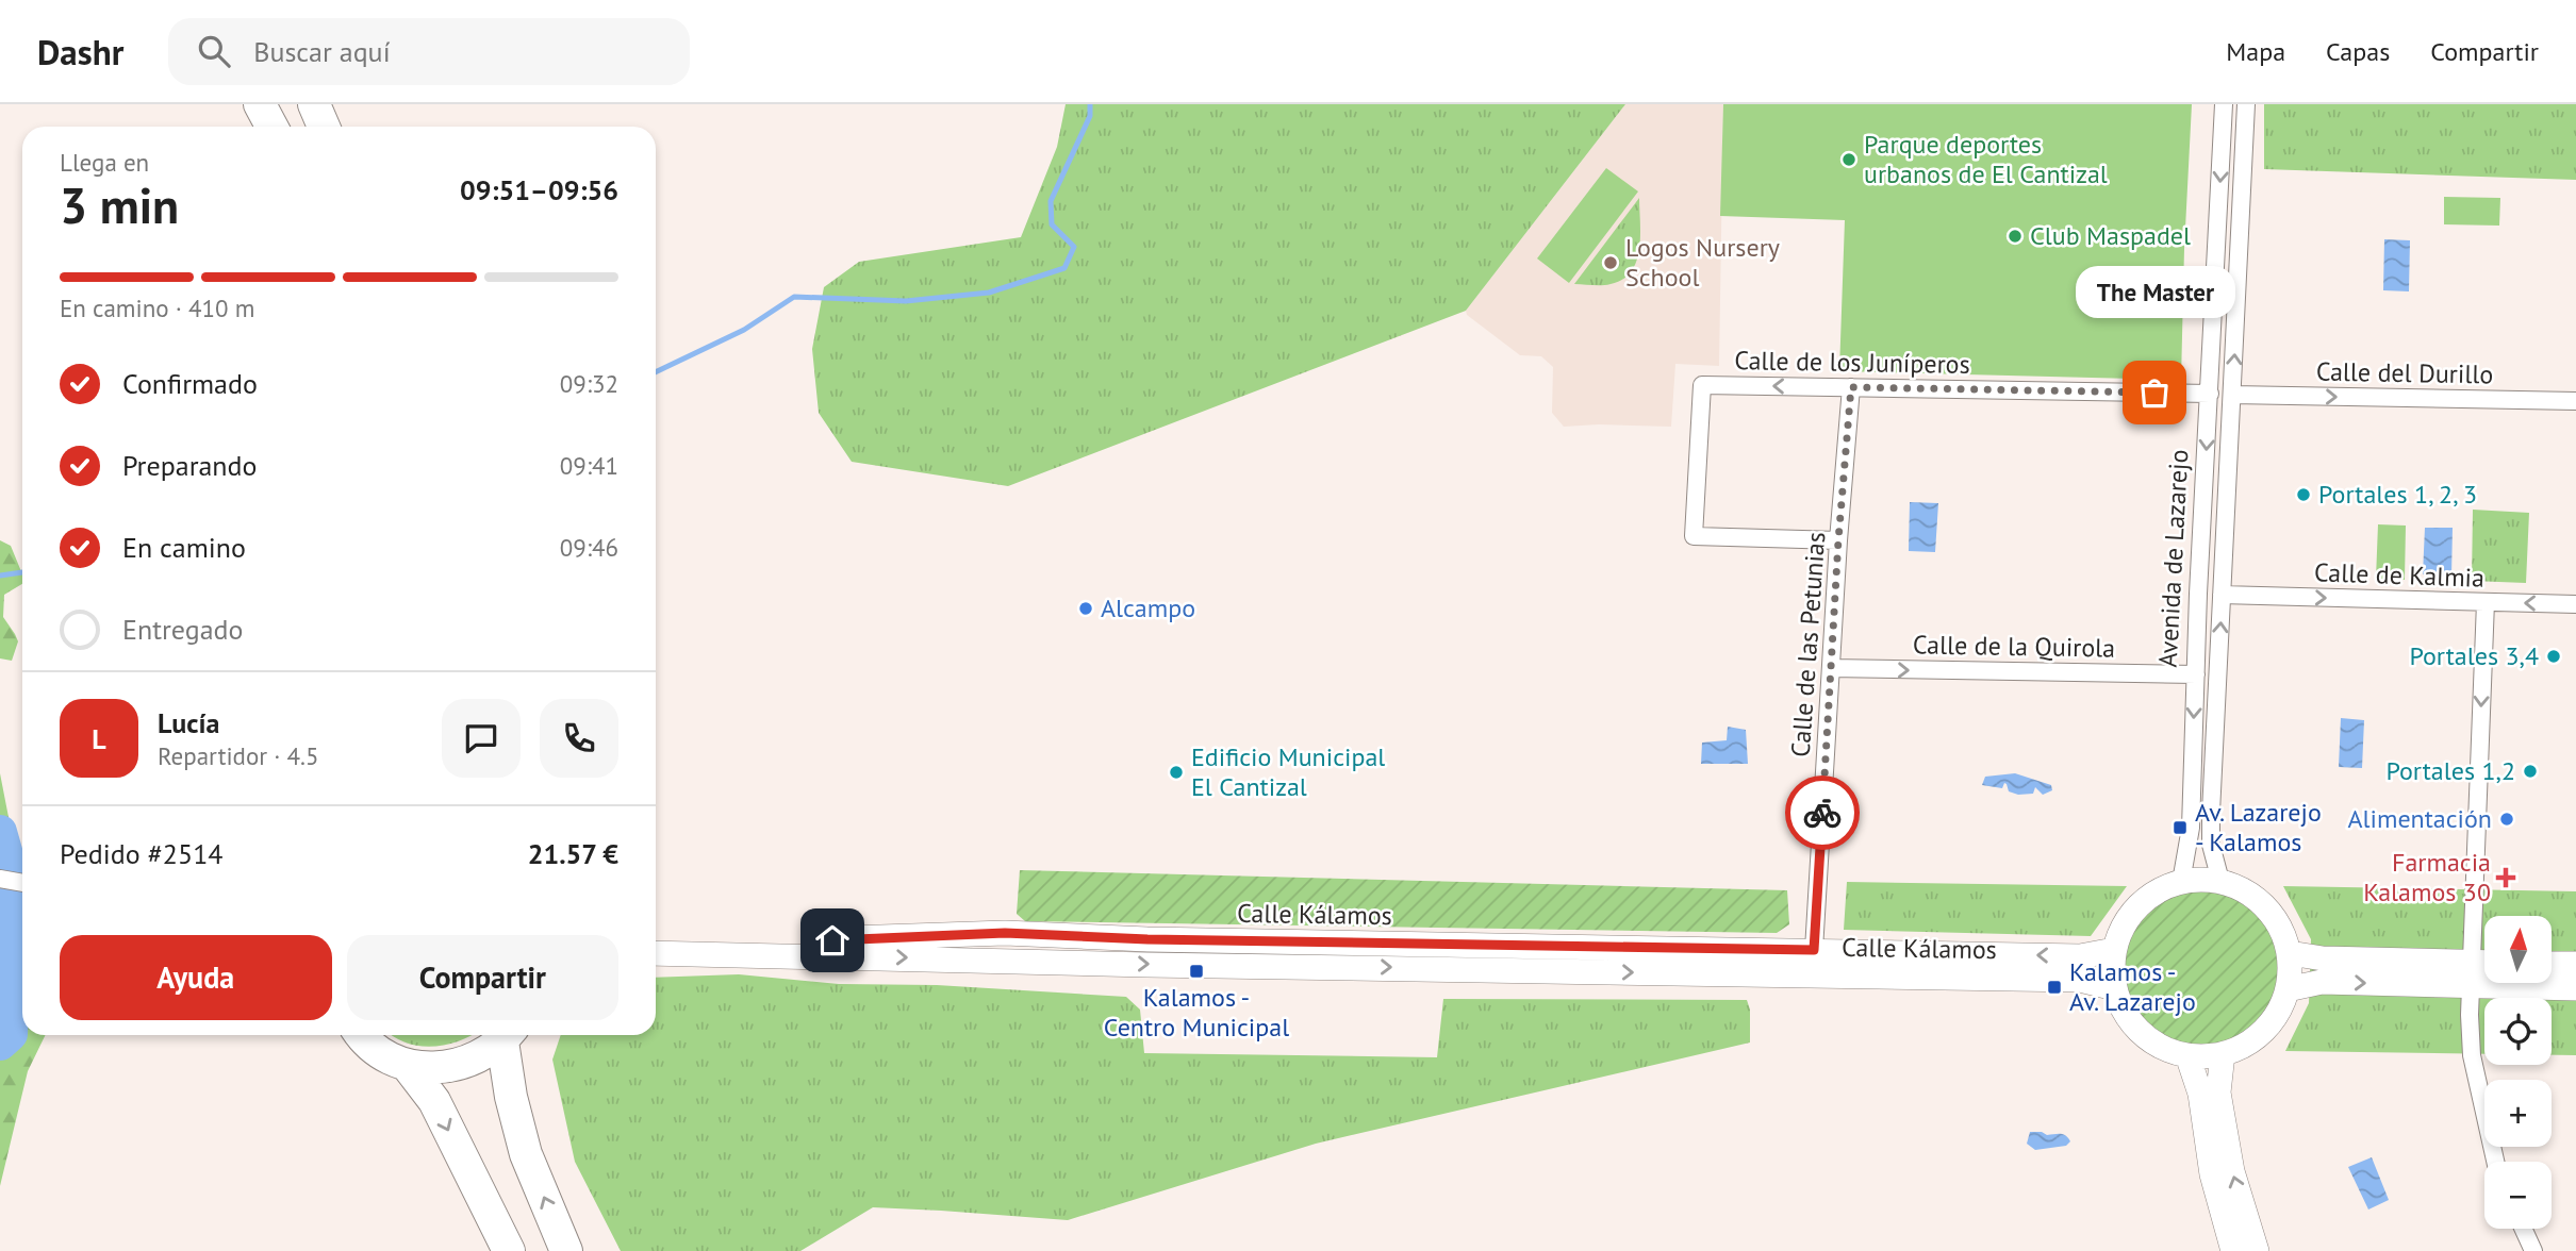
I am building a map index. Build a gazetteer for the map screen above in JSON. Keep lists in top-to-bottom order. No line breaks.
{"streets":{"main road":["Calle Kálamos"],"street":["Calle de los Juníperos","Calle del Durillo","Avenida de Lazarejo","Calle de Kalmia","Calle de las Petunias","Calle de la Quirola"]},"crossings":[["Calle de los Juníperos","Avenida de Lazarejo"],["Calle de los Juníperos","Calle de las Petunias"],["Calle del Durillo","Avenida de Lazarejo"],["Avenida de Lazarejo","Calle de Kalmia"],["Avenida de Lazarejo","Calle de la Quirola"],["Avenida de Lazarejo","Calle Kálamos"],["Calle de las Petunias","Calle de la Quirola"],["Calle de las Petunias","Calle Kálamos"]],"one_way":["Calle del Durillo","Calle de la Quirola"],"places":{"other":["Parque deportes urbanos de El Cantizal","Club Maspadel","Logos Nursery School","The Master","Portales 1, 2, 3","Alcampo","Portales 3,4","Portales 1,2","Edificio Municipal El Cantizal","Alimentación"],"transit":["Av. Lazarejo - Kalamos","Kalamos - Centro Municipal","Kalamos - Av. Lazarejo"],"health":["Farmacia Kalamos 30"]},"north":"top","page":{"header":"Dashr","search":"Buscar aquí","nav":["Mapa","Capas","Compartir"],"heading":["3 min","Llega en","09:51–09:56"],"panel":["Lucía","Repartidor · 4.5","Pedido #2514","21.57 €"],"bar":"En camino · 410 m","bubble":"The Master","list":[["Confirmado","09:32"],["Preparando","09:41"],["En camino","09:46"],"Entregado"],"round":"L","map_buttons":["+","−"],"buttons":["Ayuda","Compartir"]}}
